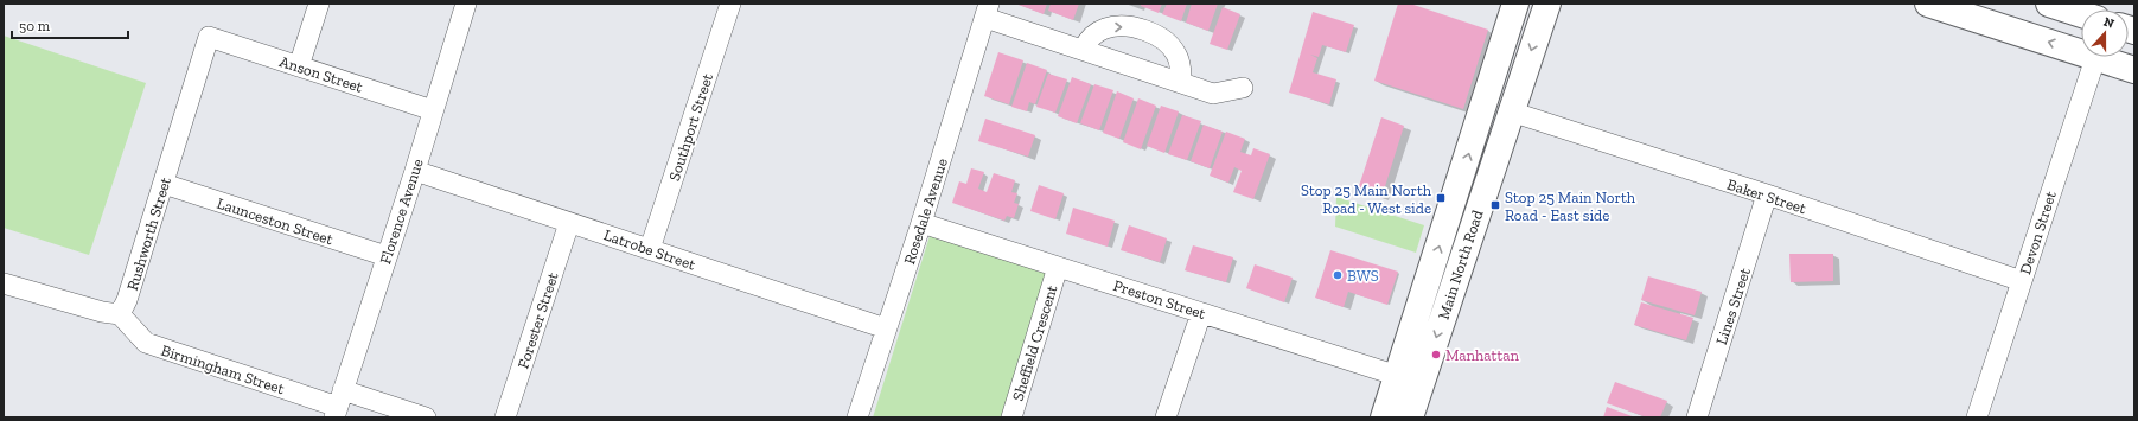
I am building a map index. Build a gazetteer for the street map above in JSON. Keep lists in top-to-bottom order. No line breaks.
{"streets":{"highway":["Main North Road"],"street":["Anson Street","Southport Street","Baker Street","Florence Avenue","Rosedale Avenue","Launceston Street","Devon Street","Rushworth Street","Latrobe Street","Preston Street","Lines Street","Forester Street","Sheffield Crescent","Birmingham Street"]},"crossings":[["Anson Street","Florence Avenue"],["Anson Street","Rushworth Street"],["Southport Street","Latrobe Street"],["Baker Street","Devon Street"],["Baker Street","Main North Road"],["Baker Street","Lines Street"],["Florence Avenue","Launceston Street"],["Florence Avenue","Latrobe Street"],["Florence Avenue","Birmingham Street"],["Rosedale Avenue","Latrobe Street"],["Rosedale Avenue","Preston Street"],["Launceston Street","Rushworth Street"],["Rushworth Street","Birmingham Street"],["Latrobe Street","Forester Street"],["Main North Road","Preston Street"],["Preston Street","Sheffield Crescent"]],"places":{"transit":["Stop 25 Main North Road - West side","Stop 25 Main North Road - East side"],"other":["BWS","Manhattan"]},"scale_bar":"50 m","north":"top"}
